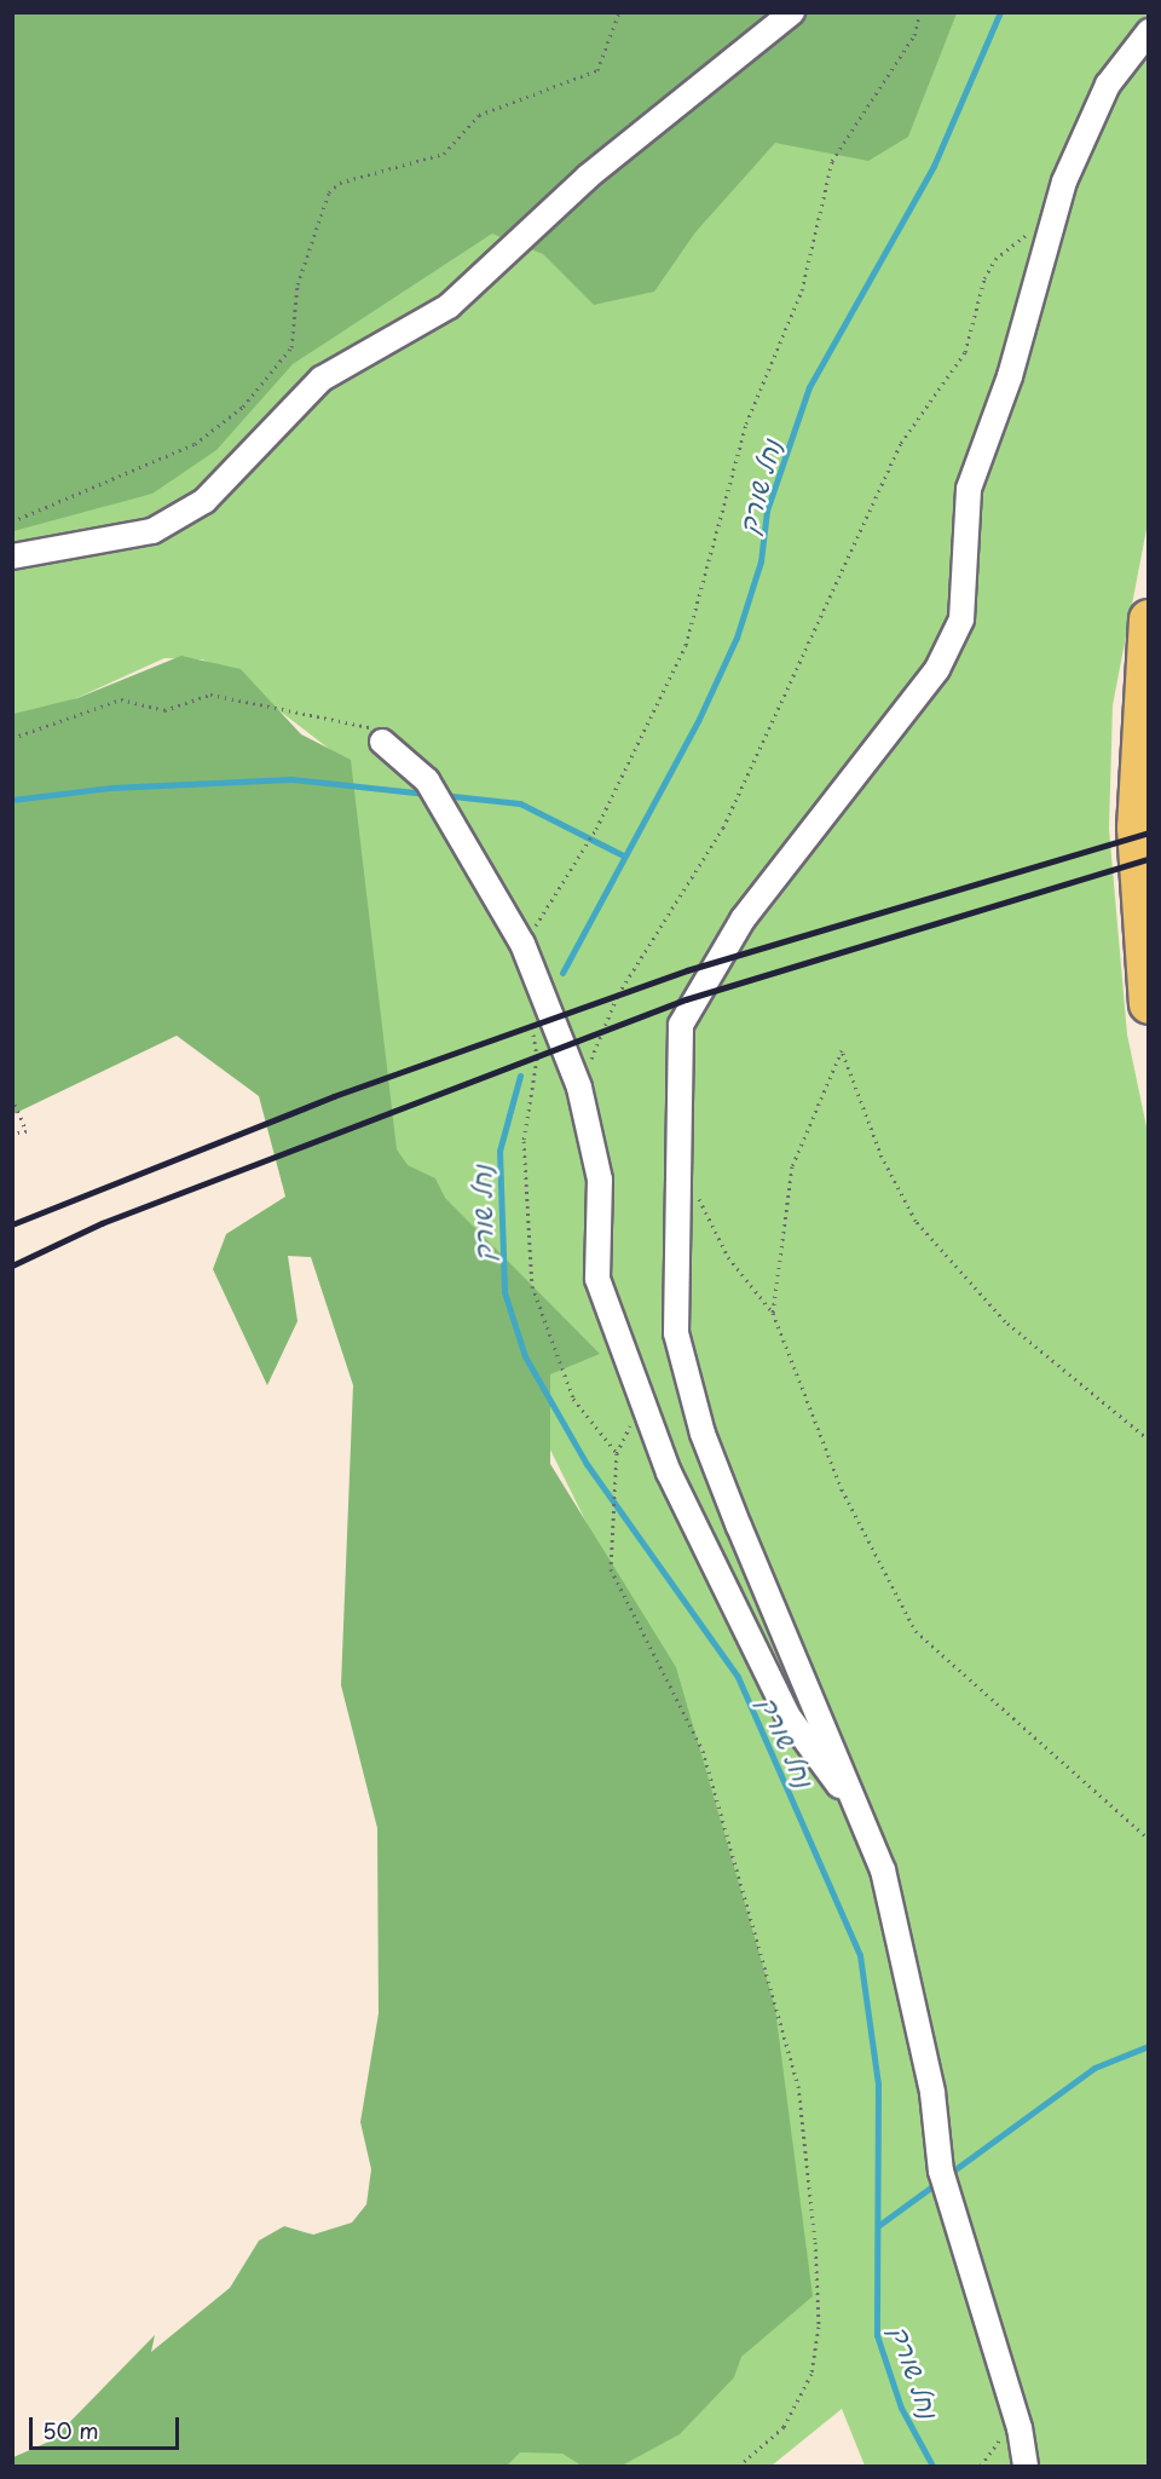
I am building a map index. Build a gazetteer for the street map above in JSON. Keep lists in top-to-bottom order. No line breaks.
{"water":["נחל שורק"],"scale_bar":"50 m"}
